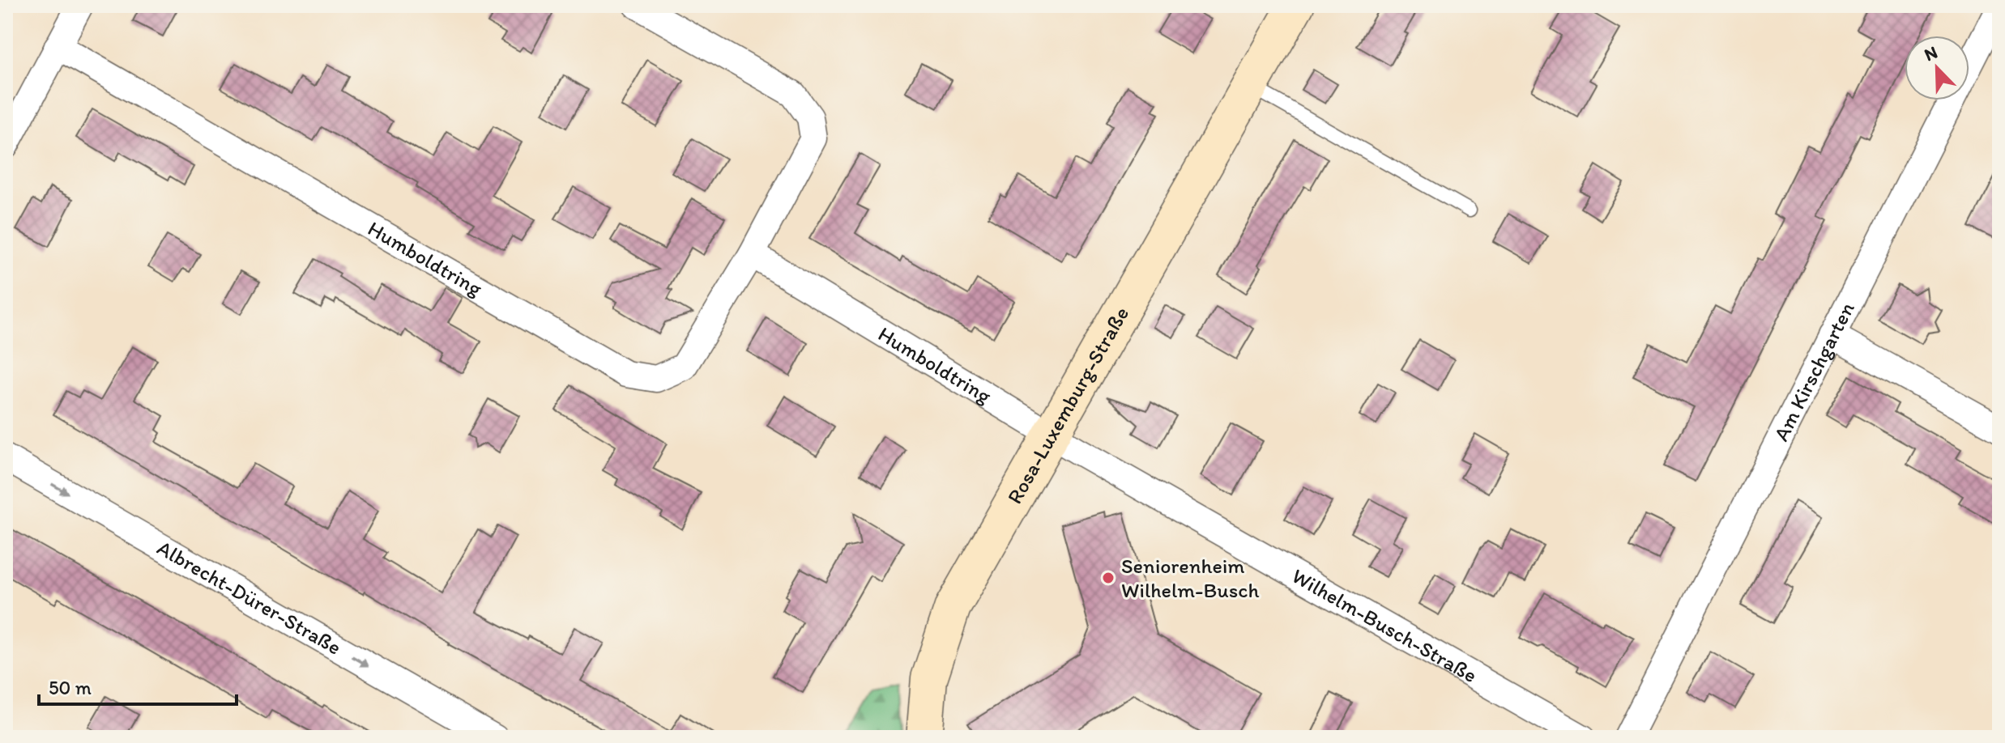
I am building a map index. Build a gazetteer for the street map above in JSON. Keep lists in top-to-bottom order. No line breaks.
{"streets":{"street":["Humboldtring","Am Kirschgarten","Rosa-Luxemburg-Straße","Albrecht-Dürer-Straße","Wilhelm-Busch-Straße"]},"crossings":[["Humboldtring","Rosa-Luxemburg-Straße"],["Humboldtring","Wilhelm-Busch-Straße"],["Rosa-Luxemburg-Straße","Wilhelm-Busch-Straße"]],"one_way":["Albrecht-Dürer-Straße"],"places":["Seniorenheim Wilhelm-Busch"],"scale_bar":"50 m","north":"top left"}
